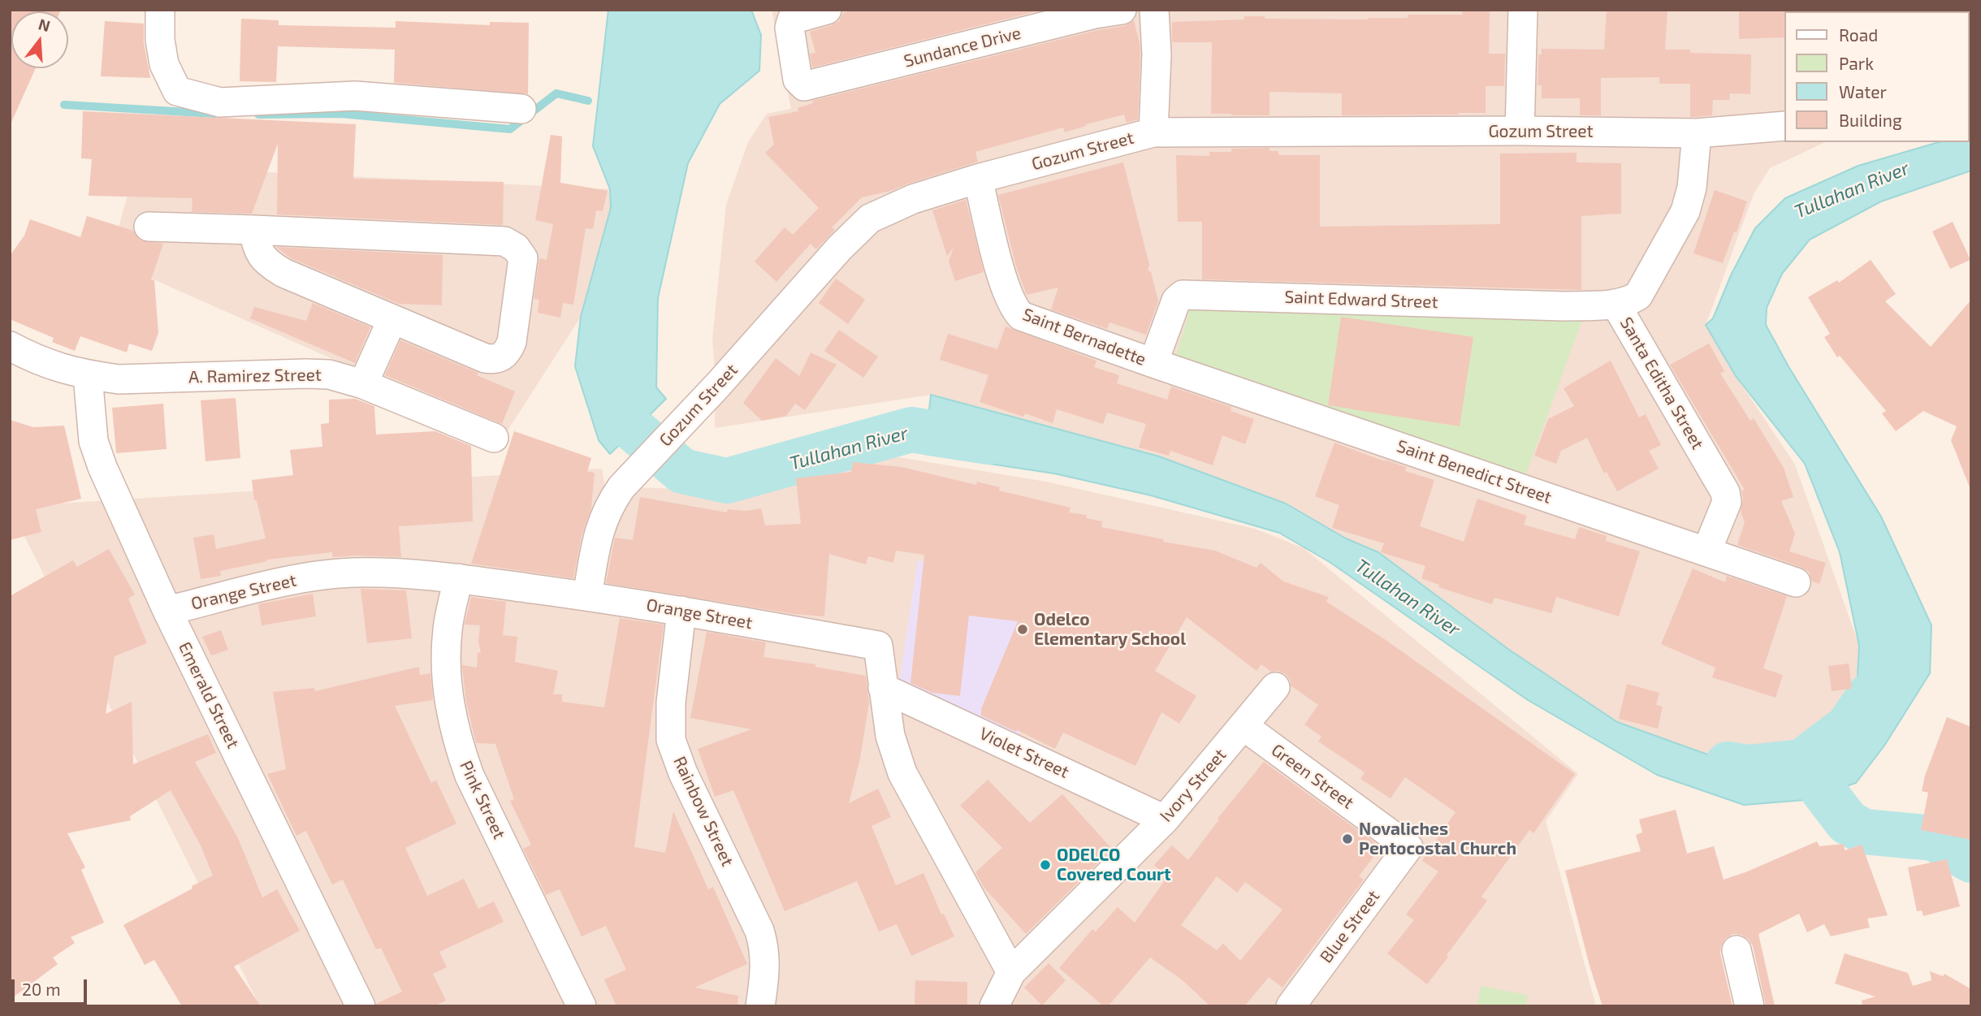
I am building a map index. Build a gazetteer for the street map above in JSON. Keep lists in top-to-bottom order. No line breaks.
{"streets":{"street":["Sundance Drive","Gozum Street","Saint Edward Street","Saint Bernadette","A. Ramirez Street","Santa Editha Street","Saint Benedict Street","Orange Street","Emerald Street","Violet Street","Green Street","Ivory Street","Pink Street","Rainbow Street","Blue Street"]},"crossings":[["Gozum Street","Saint Bernadette"],["Gozum Street","Santa Editha Street"],["Gozum Street","Orange Street"],["Saint Edward Street","Saint Bernadette"],["Saint Edward Street","Santa Editha Street"],["Saint Edward Street","Saint Benedict Street"],["Saint Bernadette","Saint Benedict Street"],["A. Ramirez Street","Emerald Street"],["Santa Editha Street","Saint Benedict Street"],["Orange Street","Emerald Street"],["Orange Street","Violet Street"],["Orange Street","Ivory Street"],["Orange Street","Pink Street"],["Orange Street","Rainbow Street"],["Violet Street","Ivory Street"],["Green Street","Ivory Street"],["Green Street","Blue Street"]],"water":["Tullahan River"],"places":["Odelco Elementary School","Novaliches Pentocostal Church","ODELCO Covered Court"],"legend":["Road","Park","Water","Building"],"scale_bar":"20 m","north":"top"}
